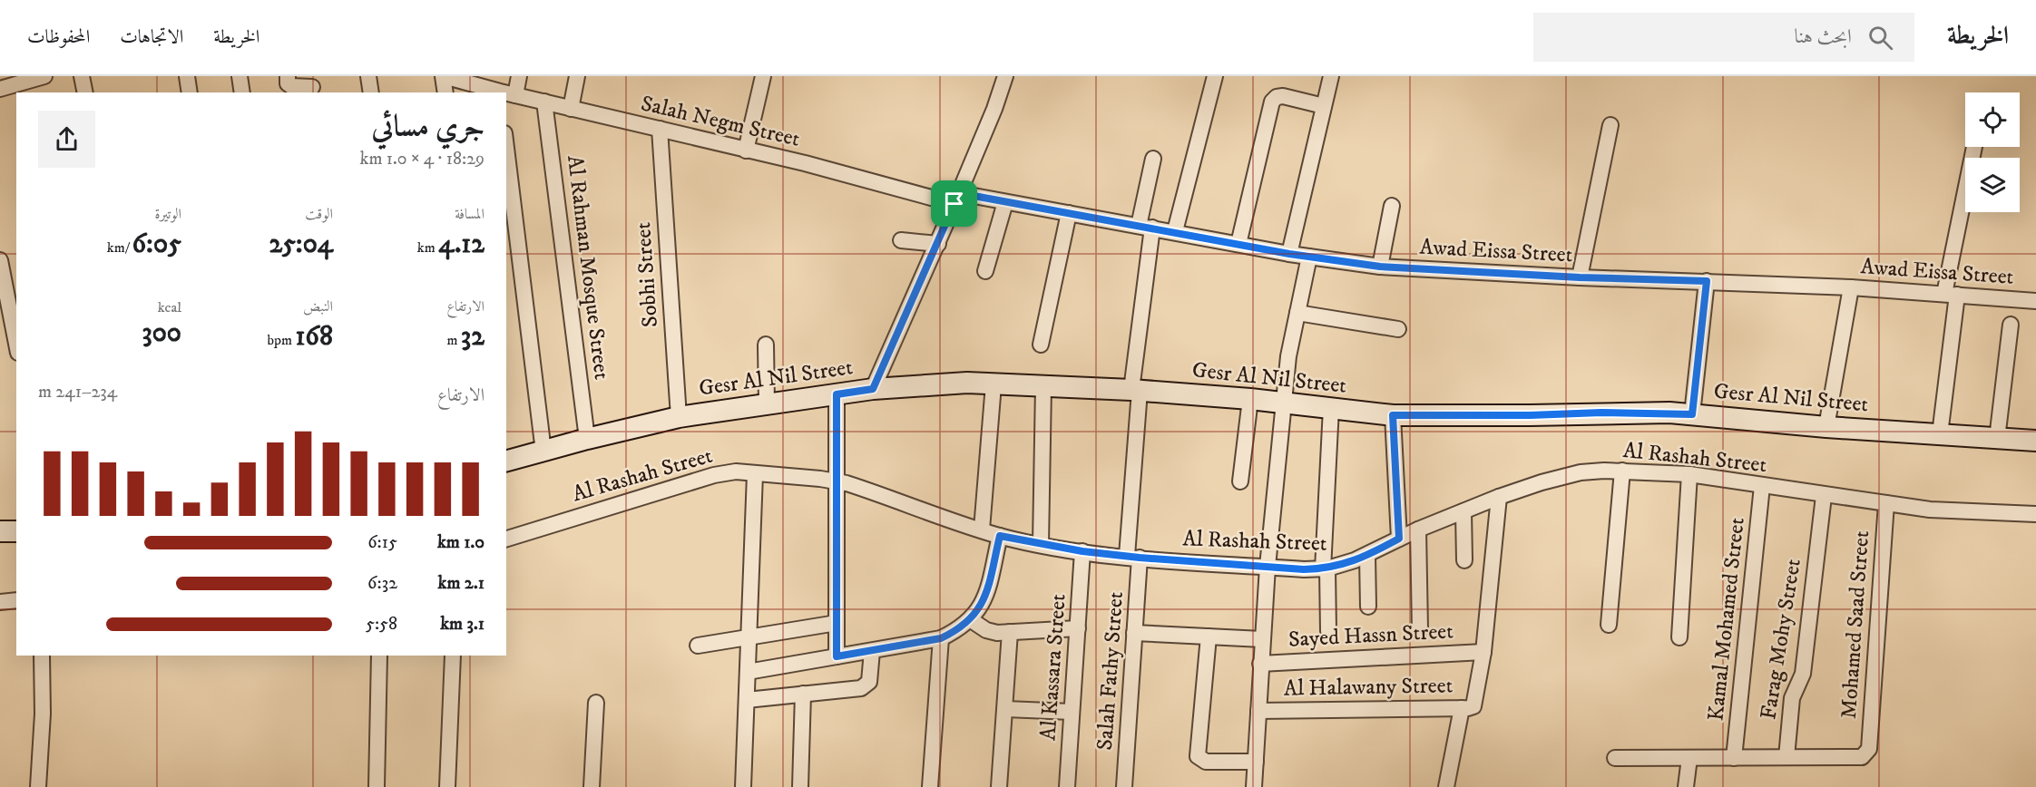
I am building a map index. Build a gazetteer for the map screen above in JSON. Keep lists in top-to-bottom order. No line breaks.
{"streets":{"street":["Salah Negm Street","Awad Eissa Street","Al Rahman Mosque Street","Sobhi Street","Gesr Al Nil Street","Al Rashah Street","Kamal Mohamed Street","Mohamed Saad Street","Sayed Hassn Street","Farag Mohy Street","Al Kassara Street","Salah Fathy Street","Al Halawany Street"]},"crossings":[["Salah Negm Street","Awad Eissa Street"],["Salah Negm Street","Al Rahman Mosque Street"],["Salah Negm Street","Sobhi Street"],["Awad Eissa Street","Salah Fathy Street"],["Al Rahman Mosque Street","Gesr Al Nil Street"],["Sobhi Street","Gesr Al Nil Street"],["Gesr Al Nil Street","Salah Fathy Street"],["Al Rashah Street","Kamal Mohamed Street"],["Al Rashah Street","Mohamed Saad Street"],["Al Rashah Street","Farag Mohy Street"],["Al Rashah Street","Al Kassara Street"],["Al Rashah Street","Salah Fathy Street"],["Mohamed Saad Street","Farag Mohy Street"]],"page":{"header":"الخريطة","search":"ابحث هنا","nav":["الخريطة","الاتجاهات","المحفوظات"],"heading":["جري مسائي","18:29 · 4 × 1.0 km"],"stats":[["المسافة","4.12 km"],["الوقت","25:04"],["الوتيرة","6:05 /km"],["الارتفاع","32 m"],["النبض","168 bpm"],["kcal","300"]],"chart":["الارتفاع","234–241 m"],"list":[{"name":"1.0 km","note":"6:15"},{"name":"2.1 km","note":"6:32"},{"name":"3.1 km","note":"5:58"}]}}
